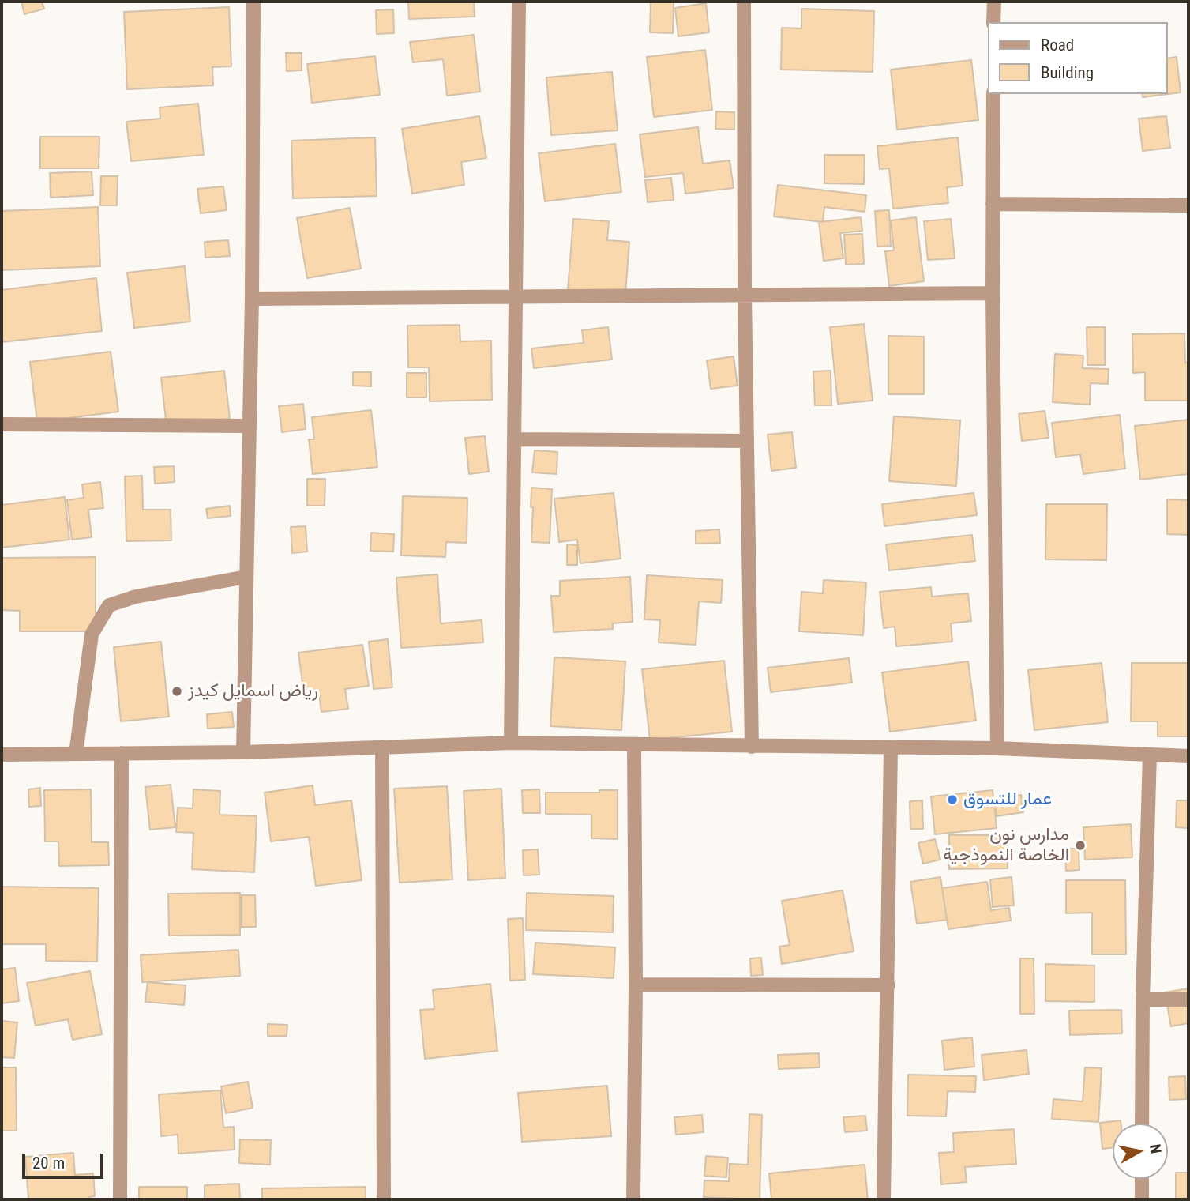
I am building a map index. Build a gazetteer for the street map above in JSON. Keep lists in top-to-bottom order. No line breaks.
{"places":["رياض اسمايل كيدز","عمار للتسوق","مدارس نون الخاصة النموذجية"],"legend":["Road","Building"],"scale_bar":"20 m","north":"right"}
